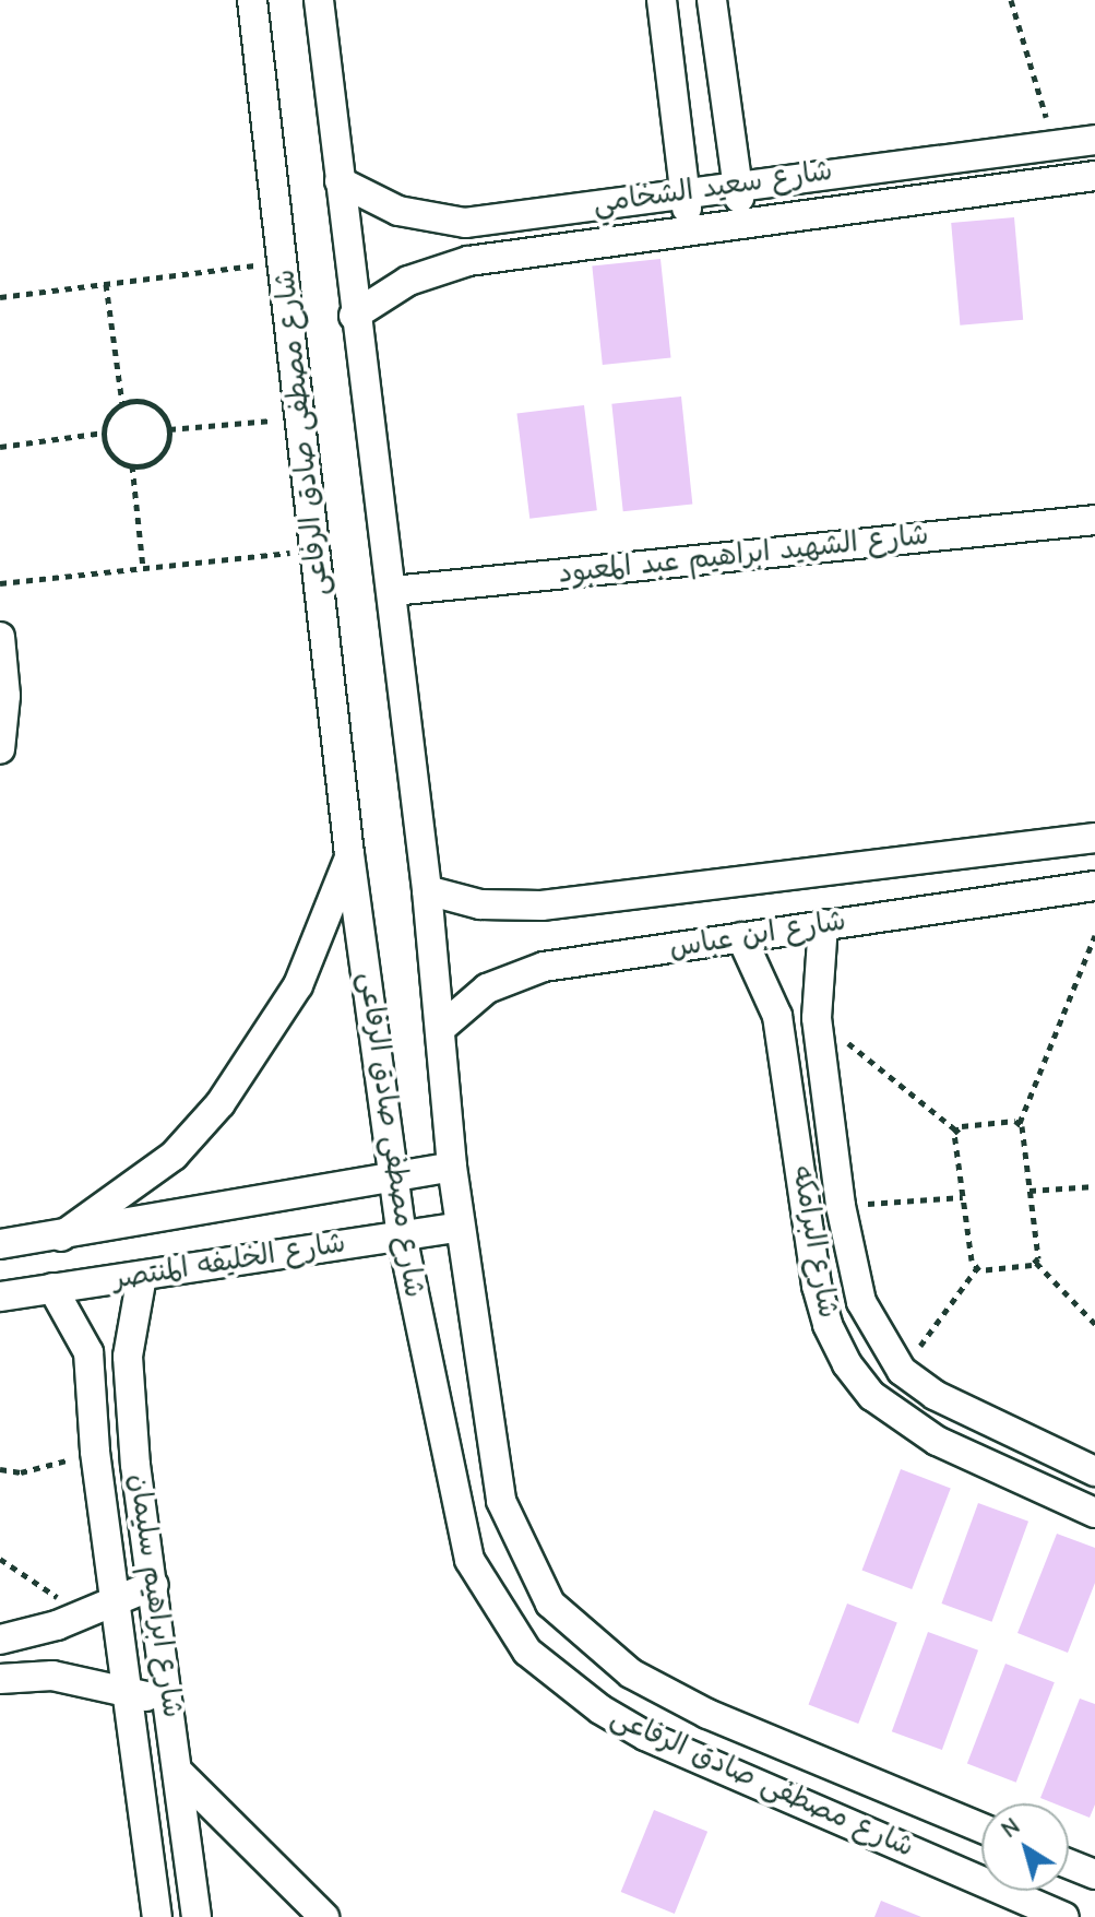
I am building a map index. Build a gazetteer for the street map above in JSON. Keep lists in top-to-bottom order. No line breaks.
{"streets":{"street":["شارع سعيد الشخامي","شارع مصطفى صادق الرفاعى","شارع الشهيد ابراهيم عبد المعبود","شارع ابن عباس","شارع البرامكه","شارع الخليفه المنتصر","شارع ابراهيم سليمان"]},"crossings":[["شارع سعيد الشخامي","شارع مصطفى صادق الرفاعى"],["شارع مصطفى صادق الرفاعى","شارع الشهيد ابراهيم عبد المعبود"],["شارع مصطفى صادق الرفاعى","شارع ابن عباس"],["شارع مصطفى صادق الرفاعى","شارع الخليفه المنتصر"],["شارع ابن عباس","شارع البرامكه"],["شارع الخليفه المنتصر","شارع ابراهيم سليمان"]],"north":"top left"}
